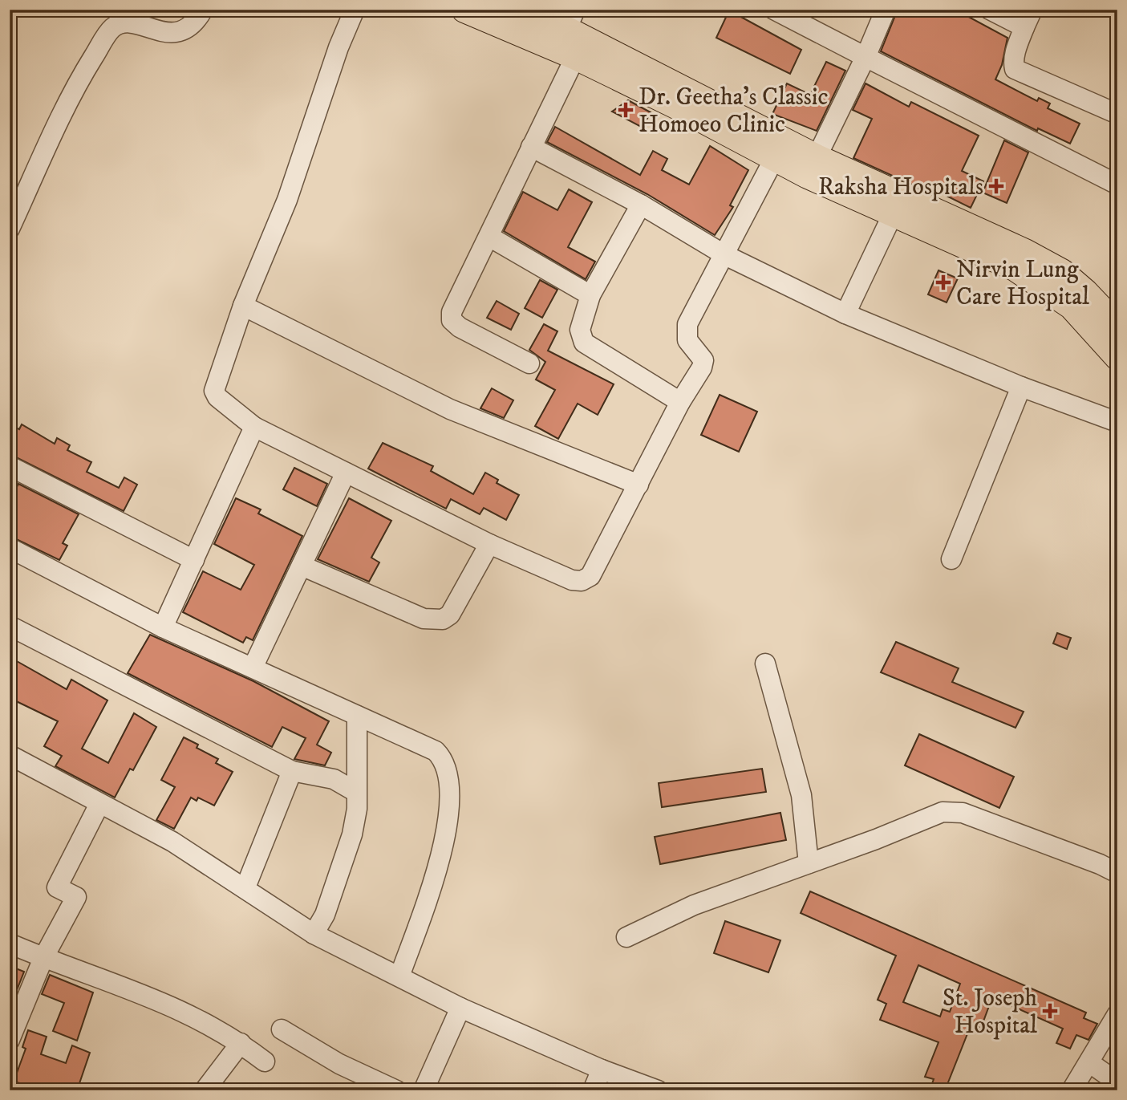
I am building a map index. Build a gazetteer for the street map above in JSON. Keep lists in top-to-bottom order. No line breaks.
{"places":{"health":["Dr. Geetha's Classic Homoeo Clinic","Raksha Hospitals","Nirvin Lung Care Hospital","St. Joseph Hospital"]}}
